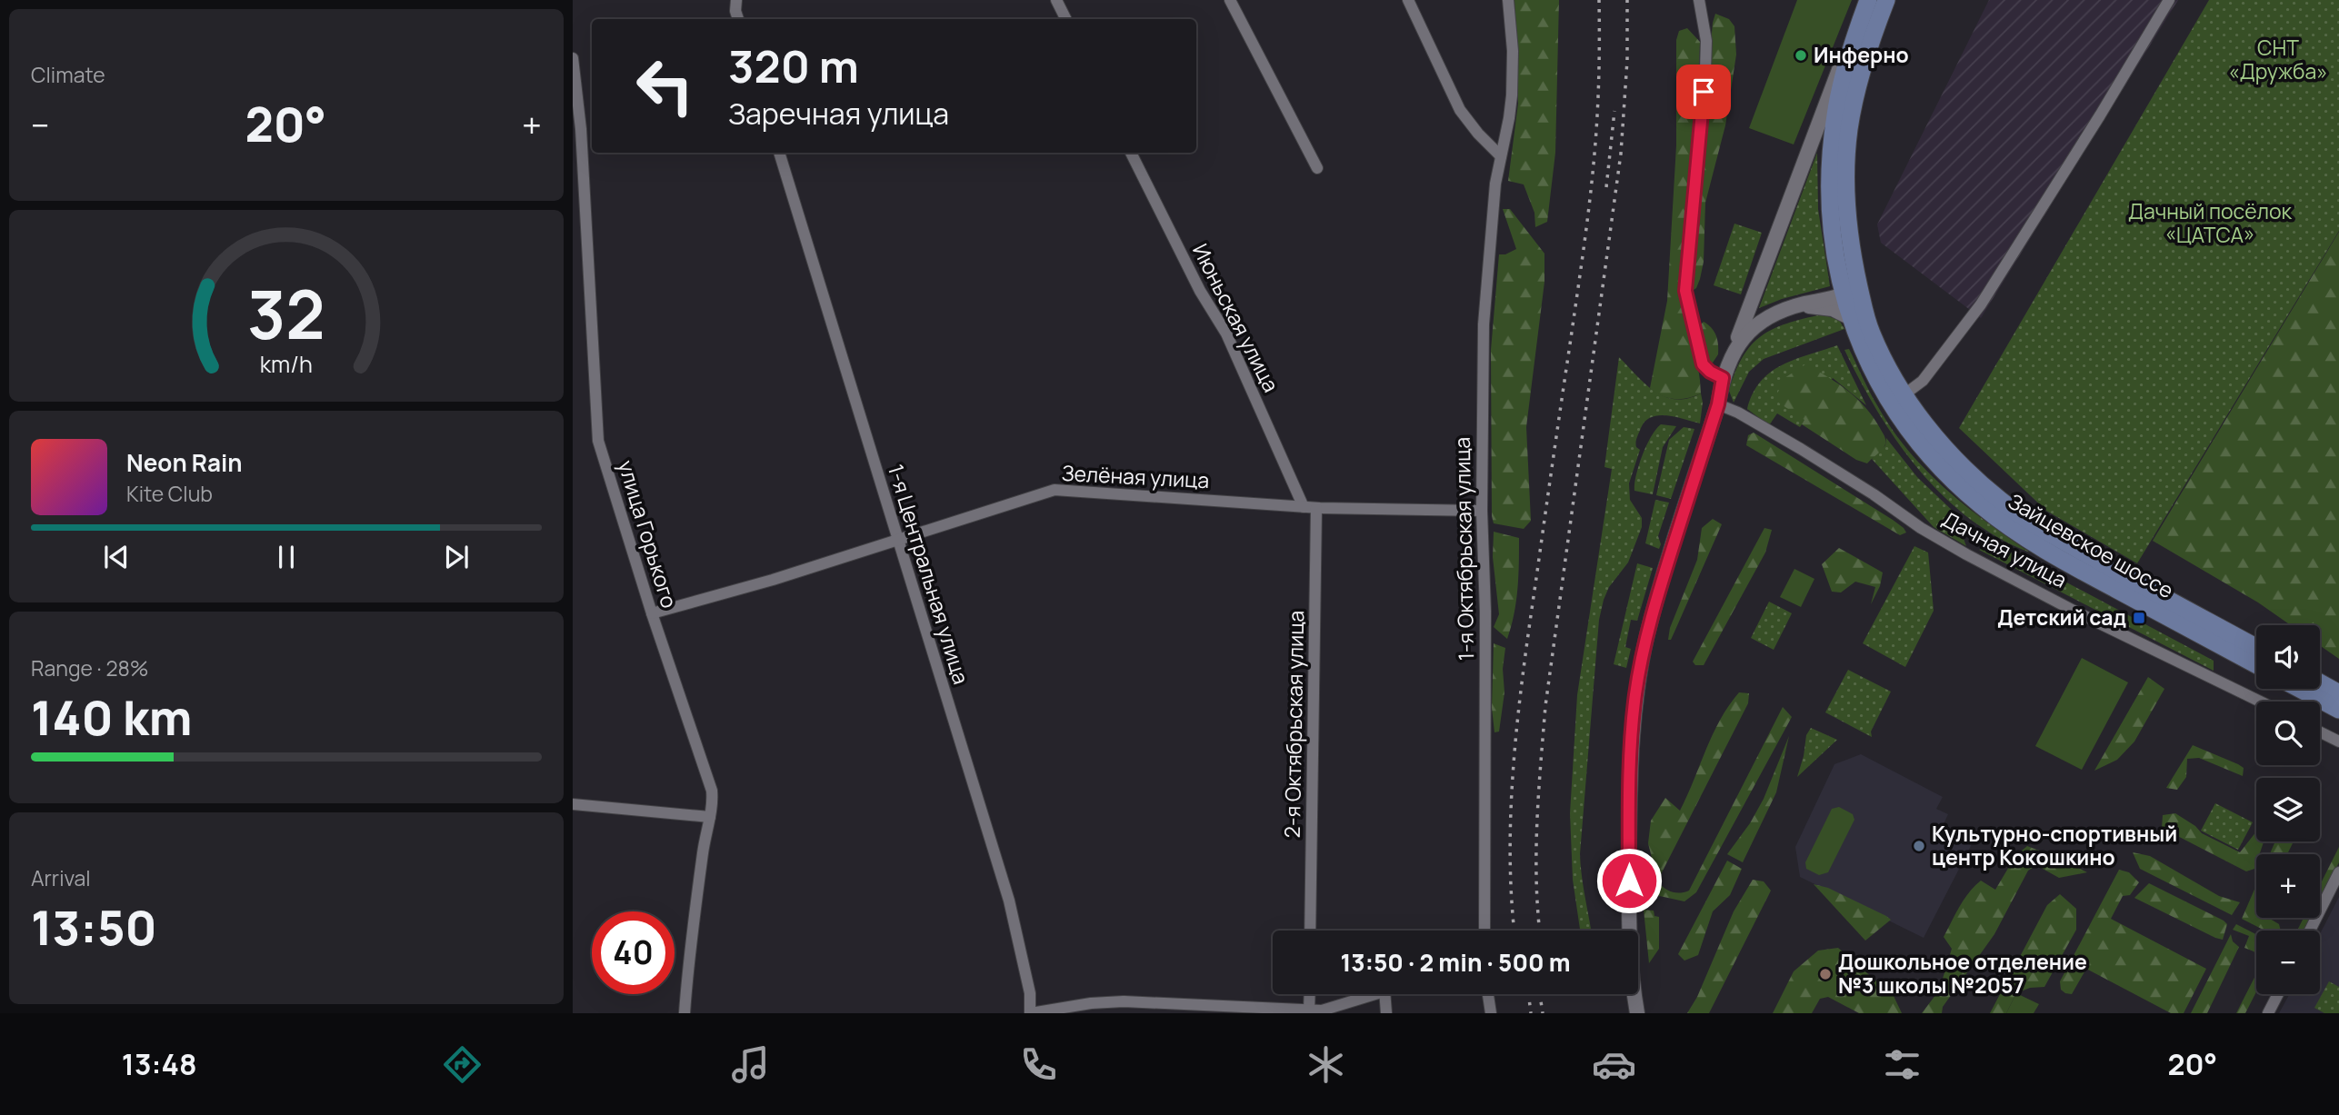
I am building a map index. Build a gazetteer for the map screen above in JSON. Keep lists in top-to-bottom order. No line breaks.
{"streets":{"main road":["Зайцевское шоссе"],"street":["Июньская улица","Зелёная улица","улица Горького","1-я Октябрьская улица","Дачная улица","1-я Центральная улица","2-я Октябрьская улица"]},"crossings":[["Июньская улица","Зелёная улица"],["Зелёная улица","улица Горького"],["Зелёная улица","1-я Октябрьская улица"],["Зелёная улица","1-я Центральная улица"],["Зелёная улица","2-я Октябрьская улица"]],"parks":["СНТ «Дружба»","Дачный посёлок «ЦАТСА»"],"places":{"other":["Инферно","Культурно-спортивный центр Кокошкино","Дошкольное отделение №3 школы №2057"],"transit":["Детский сад"]},"page":{"tile":["Climate",["Range · 28%","140 km"],["Arrival","13:50"]],"turn":["320 m","Заречная улица"],"heat":["−","20°","+"],"song":["Neon Rain","Kite Club"],"map_buttons":["+","−"],"limit":"40","trip":"13:50 · 2 min · 500 m","tabs":["13:48","20°"],"gauge":["32","km/h"]}}
